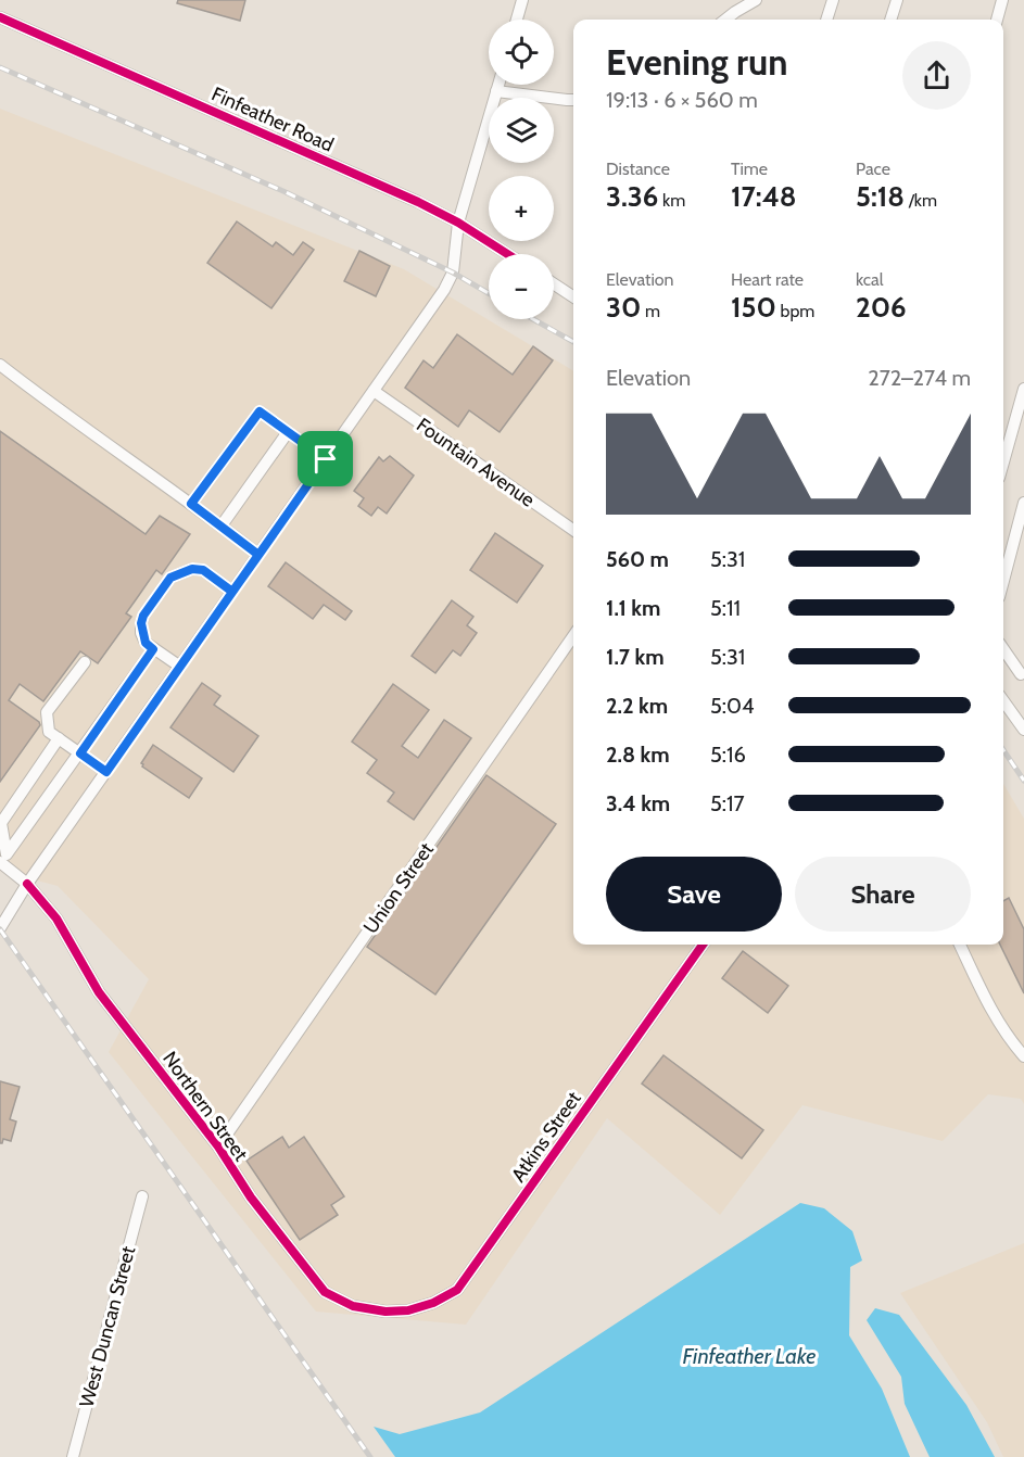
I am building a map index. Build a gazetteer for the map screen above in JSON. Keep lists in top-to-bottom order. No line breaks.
{"streets":{"street":["Finfeather Road","Fountain Avenue","Union Street","Northern Street","Atkins Street","West Duncan Street"]},"crossings":[["Union Street","Northern Street"],["Northern Street","Atkins Street"]],"water":["Finfeather Lake"],"page":{"map_buttons":["+","−"],"heading":["Evening run","19:13 · 6 × 560 m"],"stats":[["Distance","3.36 km"],["Time","17:48"],["Pace","5:18 /km"],["Elevation","30 m"],["Heart rate","150 bpm"],["kcal","206"]],"chart":["Elevation","272–274 m"],"list":[{"name":"560 m","note":"5:31"},{"name":"1.1 km","note":"5:11"},{"name":"1.7 km","note":"5:31"},{"name":"2.2 km","note":"5:04"},{"name":"2.8 km","note":"5:16"},{"name":"3.4 km","note":"5:17"}],"buttons":["Save","Share"]}}
